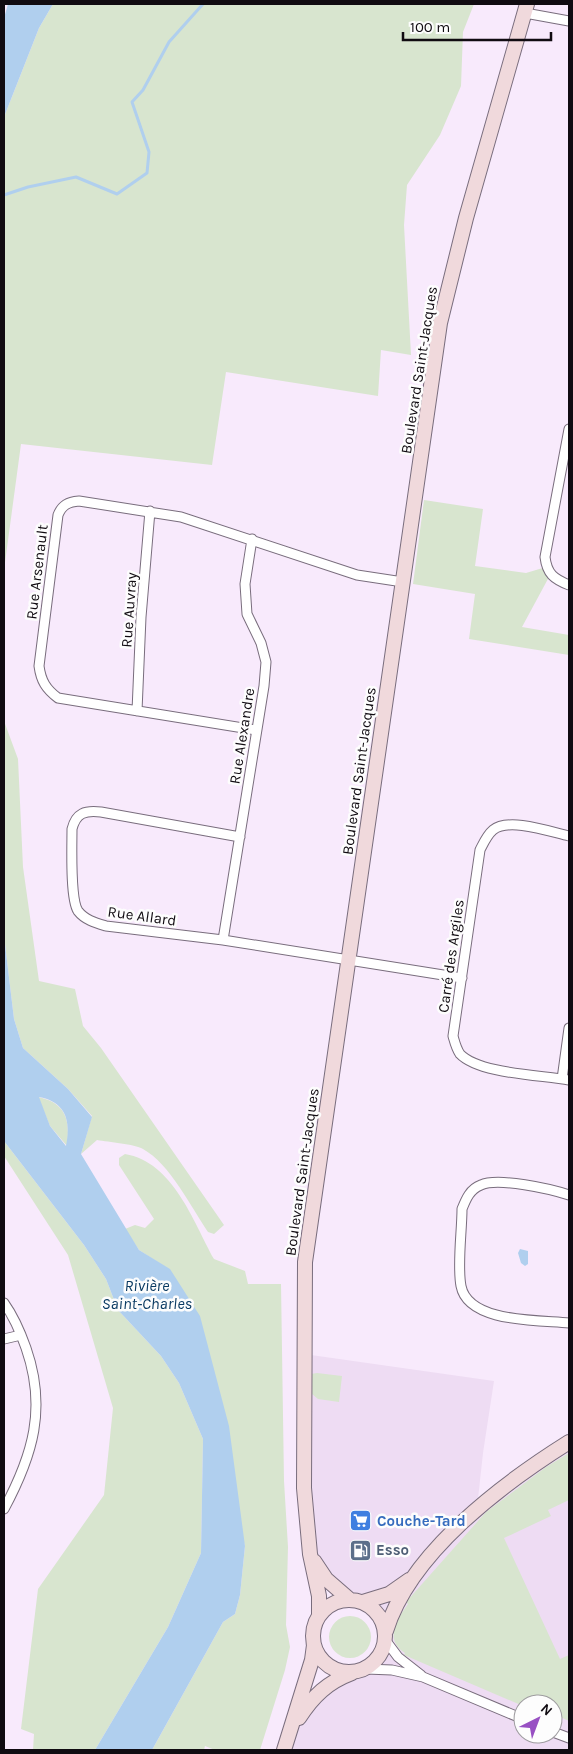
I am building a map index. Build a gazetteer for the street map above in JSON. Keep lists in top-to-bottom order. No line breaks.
{"streets":{"street":["Boulevard Saint-Jacques","Rue Arsenault","Rue Auvray","Rue Alexandre","Rue Allard","Carré des Argiles"]},"crossings":[["Boulevard Saint-Jacques","Rue Arsenault"],["Boulevard Saint-Jacques","Rue Allard"],["Rue Arsenault","Rue Auvray"],["Rue Arsenault","Rue Alexandre"],["Rue Alexandre","Rue Allard"],["Rue Allard","Carré des Argiles"]],"water":["Rivière Saint-Charles"],"places":{"supermarket":["Couche-Tard"],"fuel station":["Esso"]},"scale_bar":"100 m","north":"top right"}
